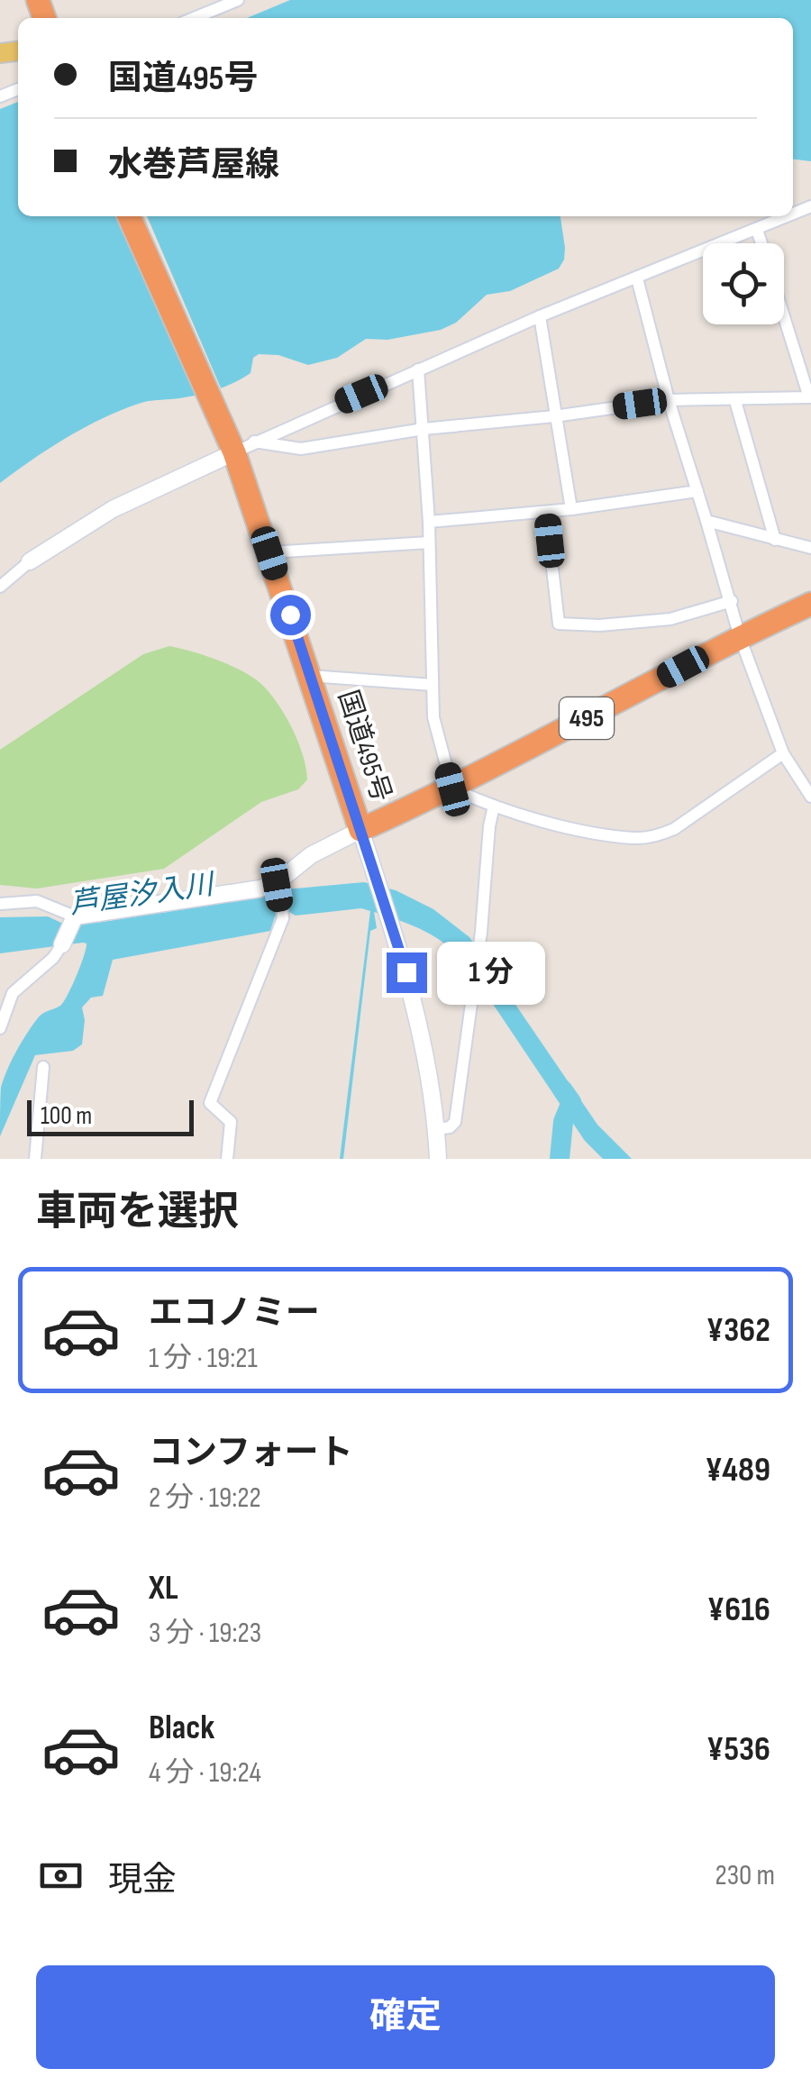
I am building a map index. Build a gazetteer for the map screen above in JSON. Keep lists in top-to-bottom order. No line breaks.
{"streets":{"highway":["495","国道495号"]},"water":["芦屋汐入川"],"scale_bar":"100 m","page":{"banner":["国道495号","水巻芦屋線"],"bubble":"1 分","scale":"100 m","heading":"車両を選択","list":[{"name":"エコノミー","note":"1 分 · 19:21","value":"¥362"},{"name":"コンフォート","note":"2 分 · 19:22","value":"¥489"},{"name":"XL","note":"3 分 · 19:23","value":"¥616"},{"name":"Black","note":"4 分 · 19:24","value":"¥536"}],"pay":["現金","230 m"],"buttons":"確定"}}
